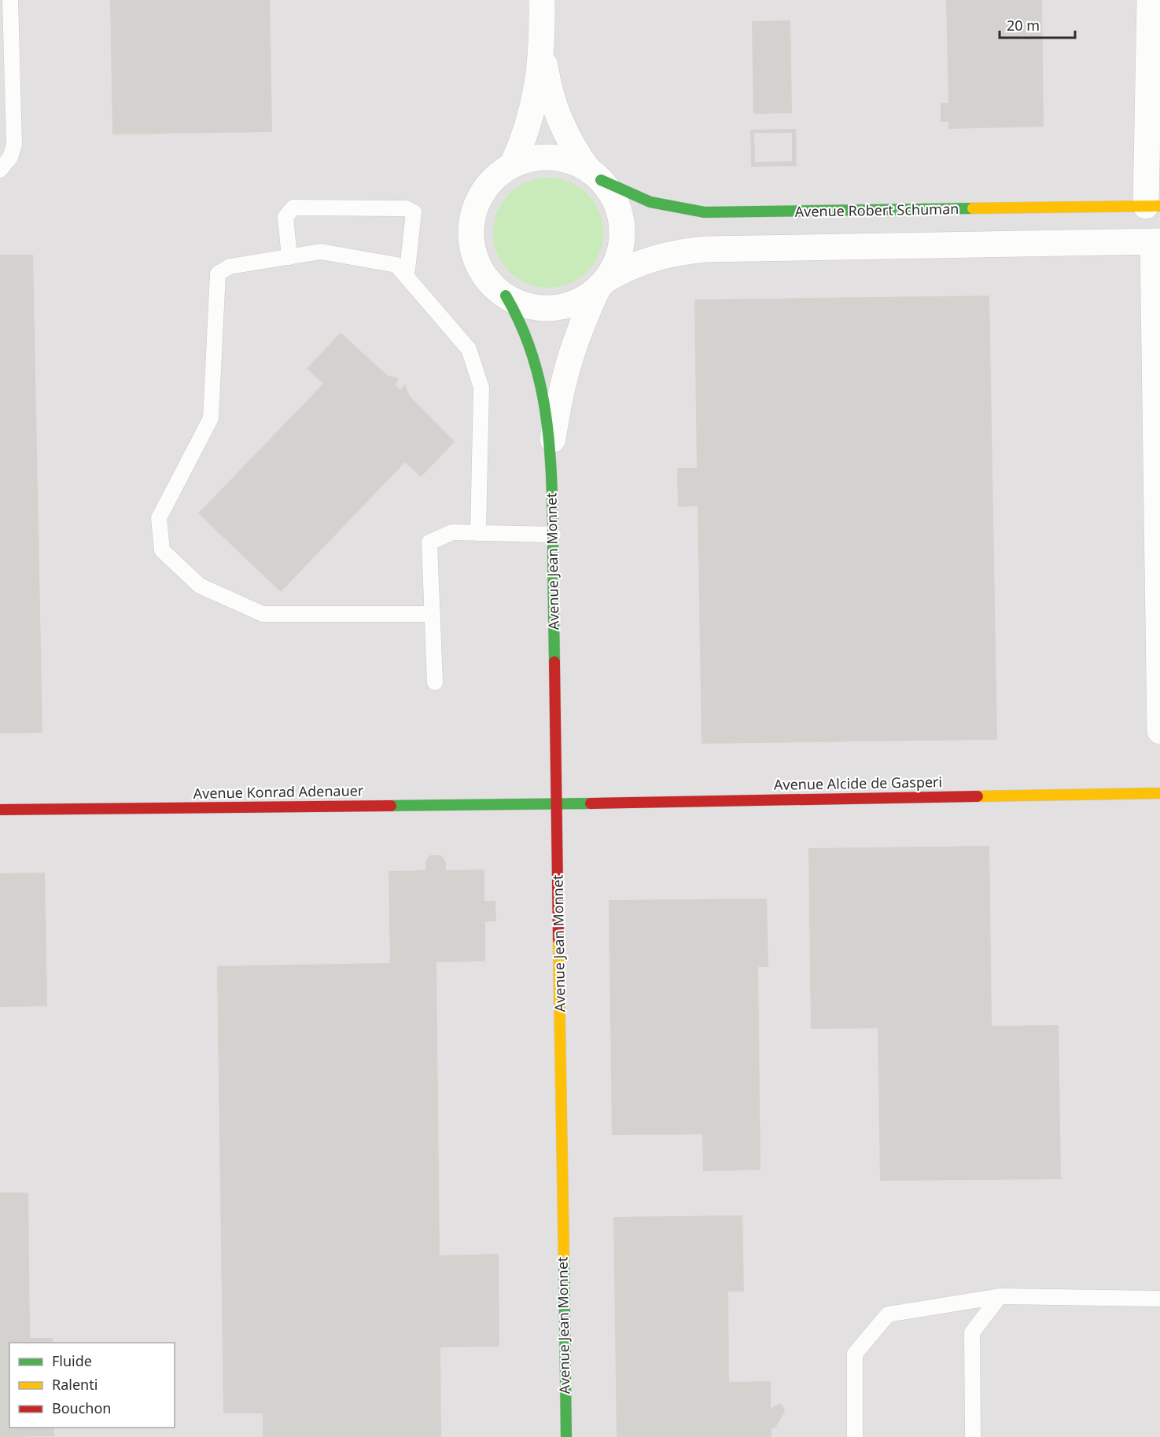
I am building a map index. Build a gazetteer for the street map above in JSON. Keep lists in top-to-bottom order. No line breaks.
{"streets":{"street":["Avenue Robert Schuman","Avenue Jean Monnet","Avenue Alcide de Gasperi","Avenue Konrad Adenauer"]},"crossings":[["Avenue Robert Schuman","Avenue Jean Monnet"],["Avenue Jean Monnet","Avenue Alcide de Gasperi"],["Avenue Jean Monnet","Avenue Konrad Adenauer"],["Avenue Alcide de Gasperi","Avenue Konrad Adenauer"]],"legend":["Fluide","Ralenti","Bouchon"],"scale_bar":"20 m"}
